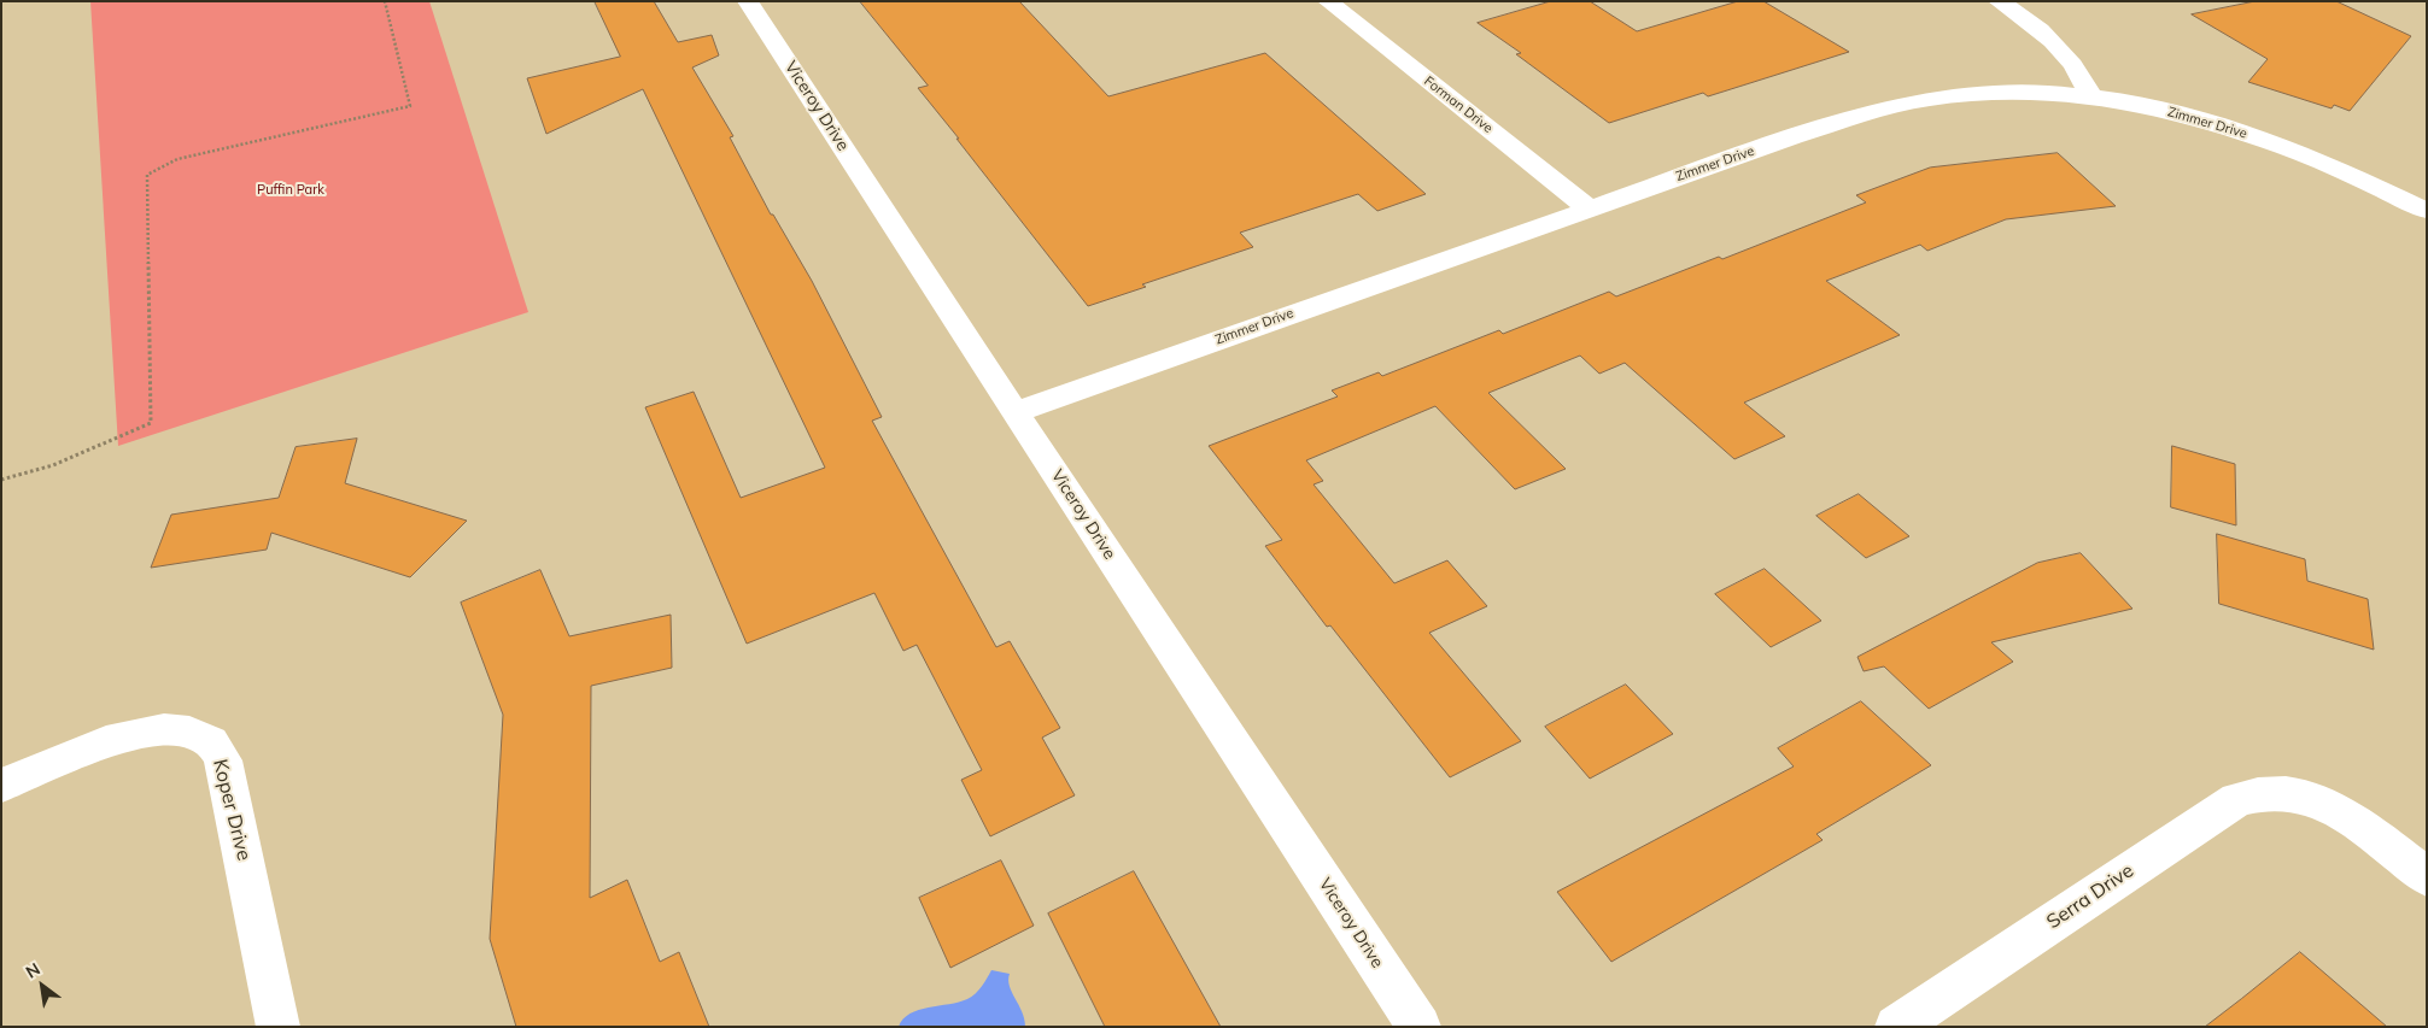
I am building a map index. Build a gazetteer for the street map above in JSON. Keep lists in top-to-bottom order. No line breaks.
{"streets":{"street":["Forman Drive","Viceroy Drive","Zimmer Drive","Koper Drive","Serra Drive"]},"crossings":[["Forman Drive","Zimmer Drive"],["Viceroy Drive","Zimmer Drive"]],"parks":["Puffin Park"],"north":"top left"}
